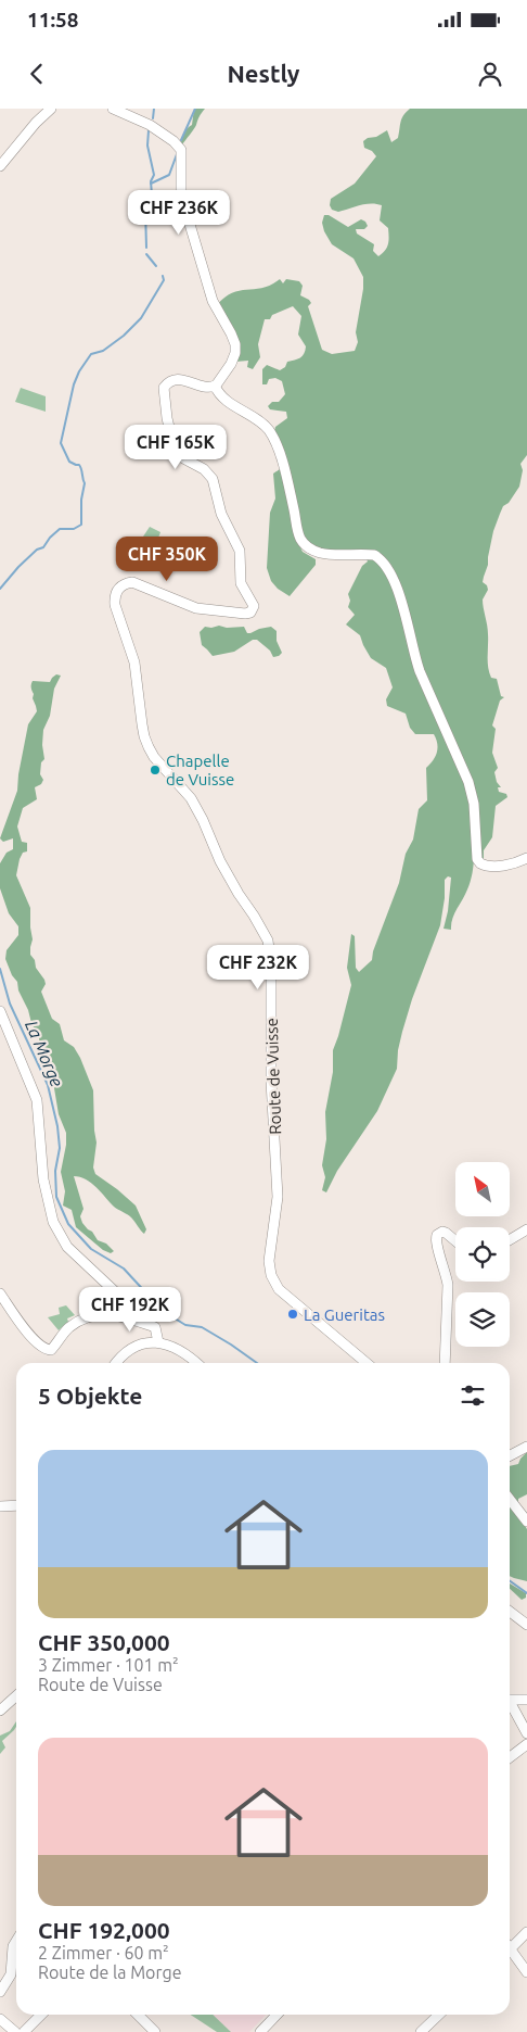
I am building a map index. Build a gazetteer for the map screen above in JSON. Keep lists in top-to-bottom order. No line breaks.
{"streets":{"street":["Route de Vuisse"]},"water":["La Morge"],"places":["Chapelle de Vuisse","La Gueritas"],"north":"top left","page":{"status":"11:58","header":"Nestly","price":["CHF 236K","CHF 165K","CHF 350K","CHF 232K","CHF 192K"],"heading":"5 Objekte","list":[{"name":"CHF 350,000","note":"3 Zimmer · 101 m² · Route de Vuisse"},{"name":"CHF 192,000","note":"2 Zimmer · 60 m² · Route de la Morge"}]}}
